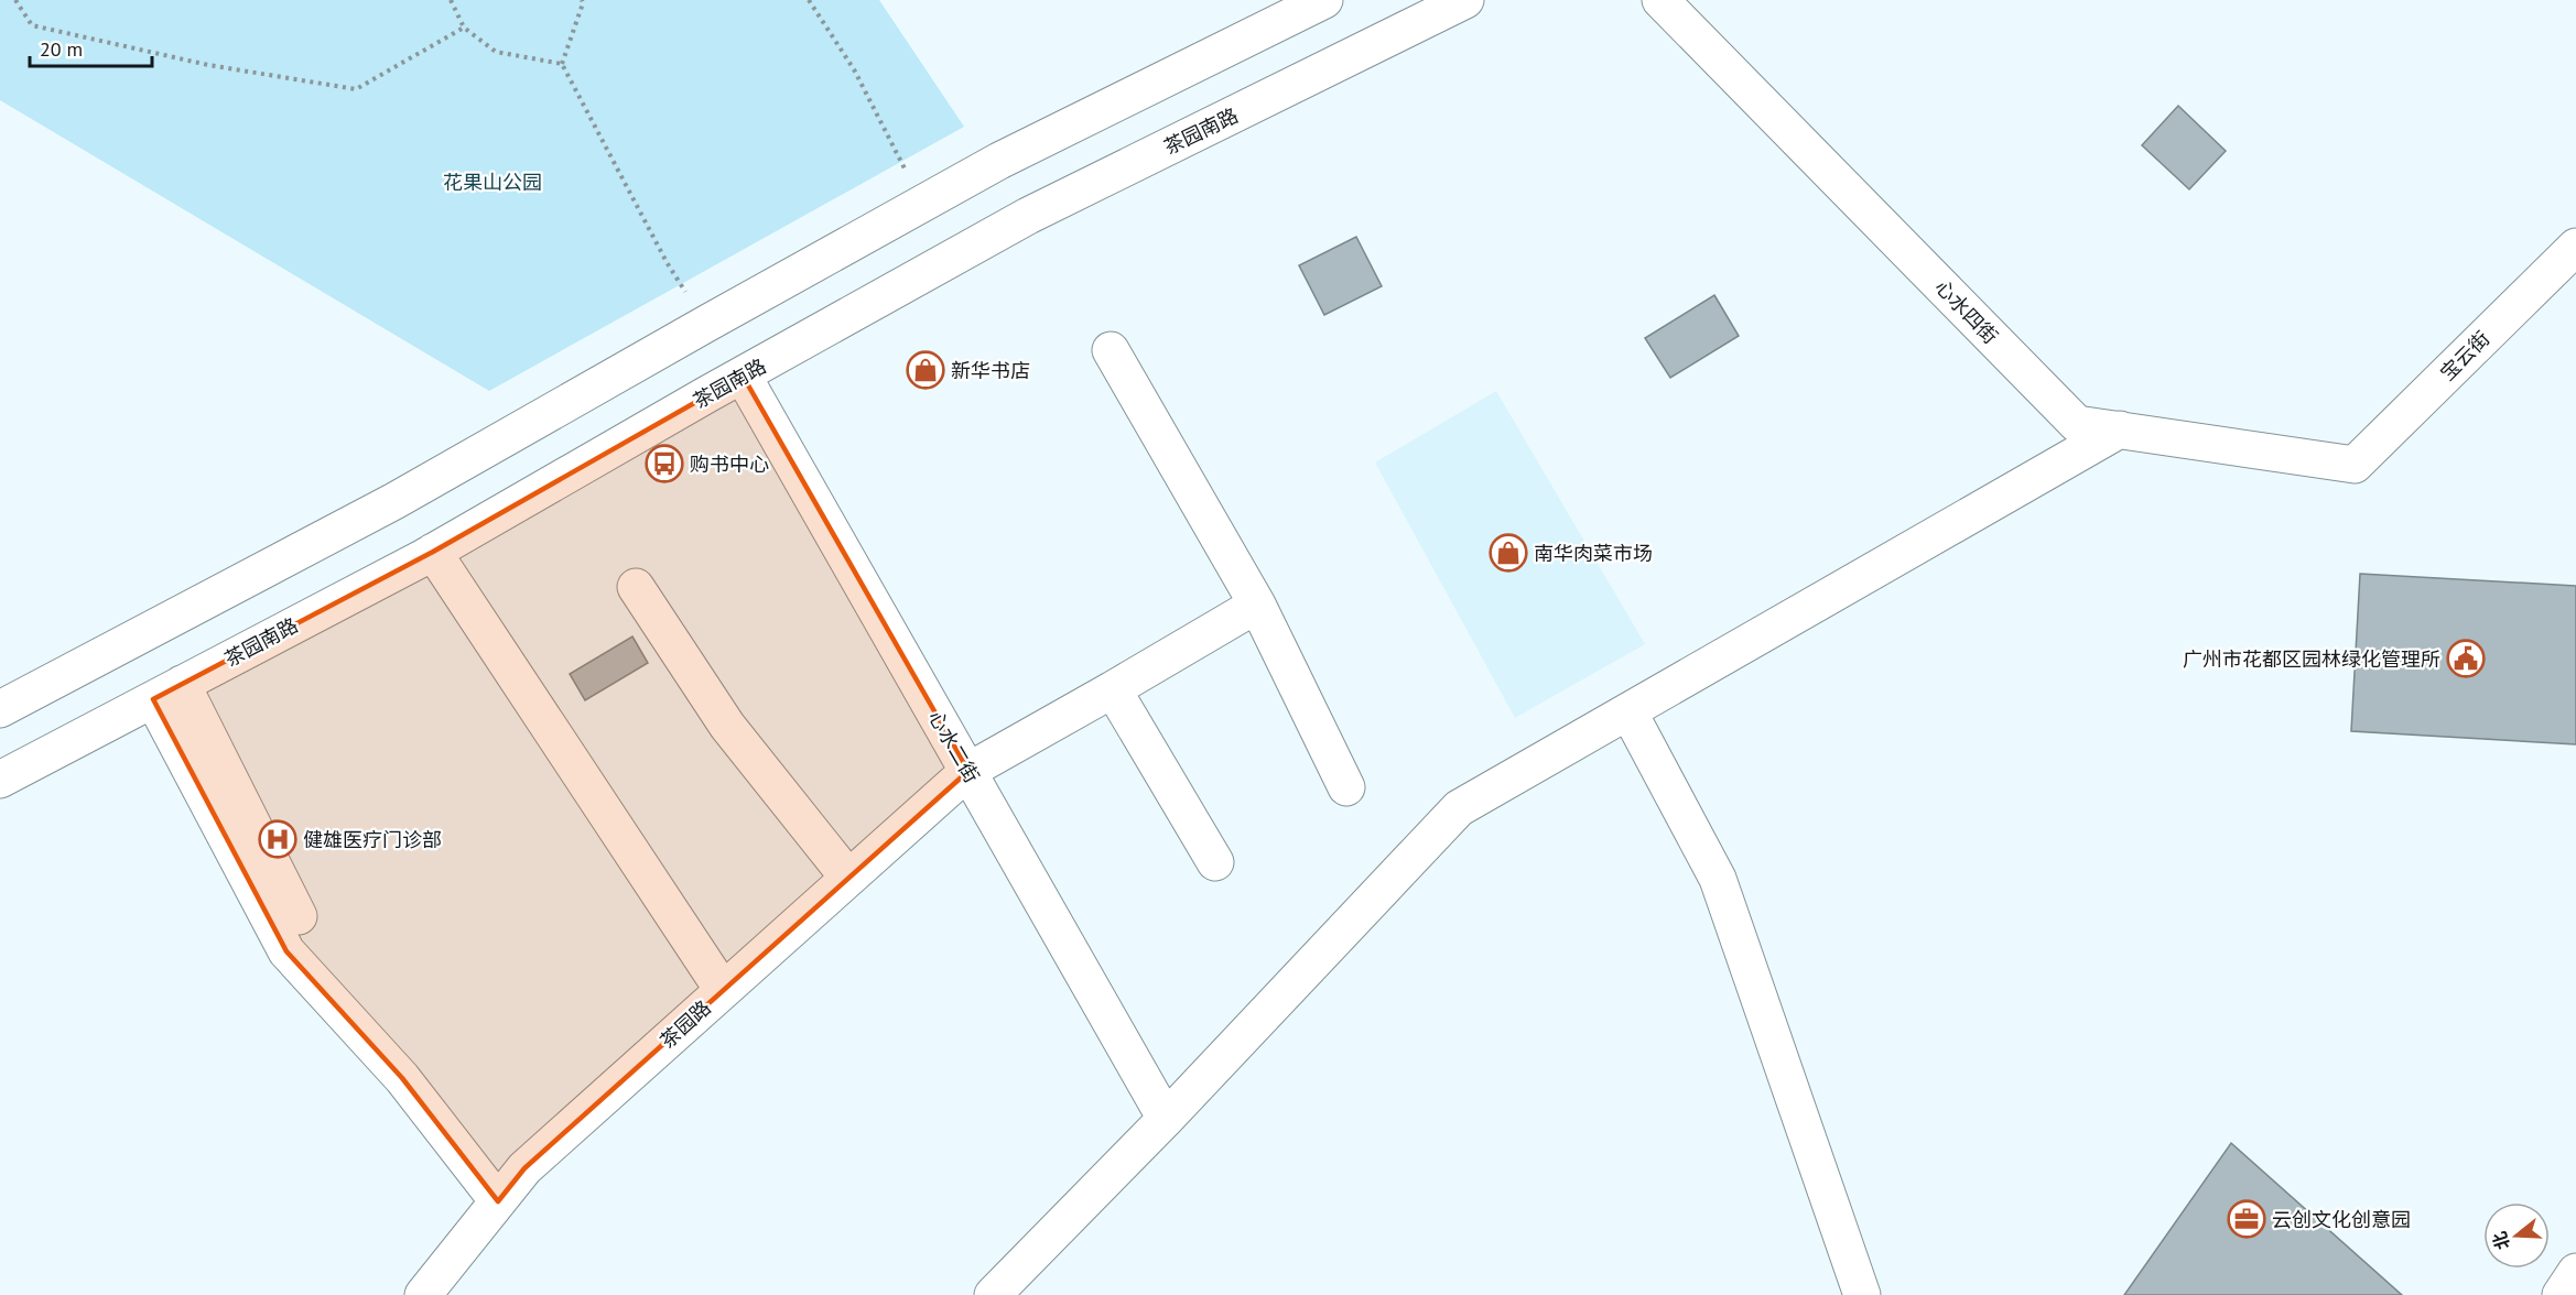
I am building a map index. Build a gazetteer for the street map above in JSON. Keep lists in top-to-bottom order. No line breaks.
{"streets":{"street":["茶园南路","心水四街","宝云街","心水二街","茶园路"]},"crossings":[["茶园南路","心水二街"],["心水四街","宝云街"],["心水二街","茶园路"]],"parks":["花果山公园"],"places":{"shop":["新华书店","南华肉菜市场"],"bus stop":["购书中心"],"public building":["广州市花都区园林绿化管理所"],"hospital":["健雄医疗门诊部"],"office":["云创文化创意园"]},"scale_bar":"20 m","north":"left"}
